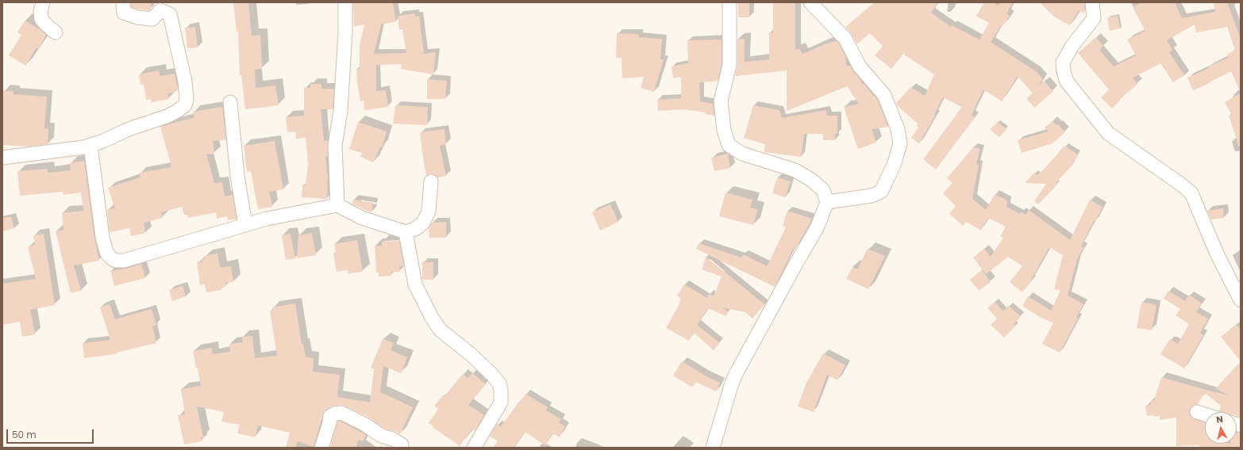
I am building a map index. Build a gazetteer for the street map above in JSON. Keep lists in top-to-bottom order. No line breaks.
{"scale_bar":"50 m","north":"top"}
